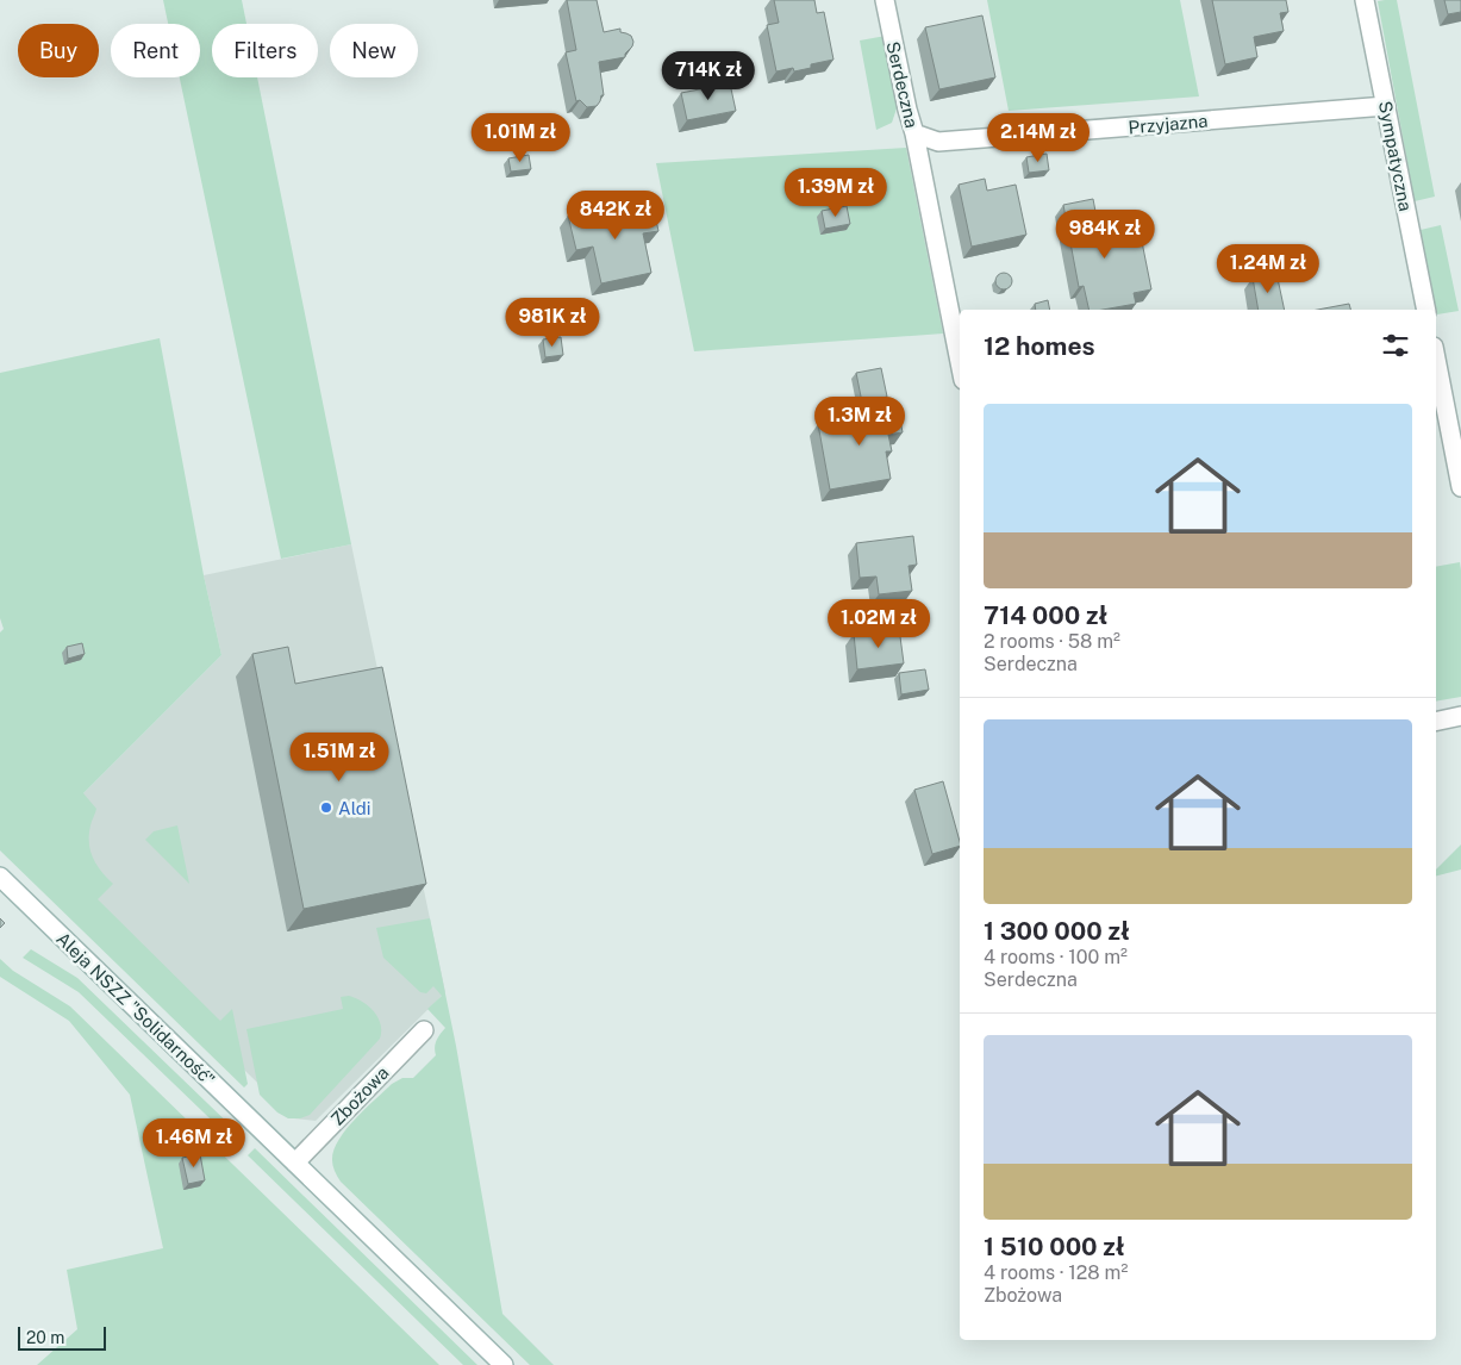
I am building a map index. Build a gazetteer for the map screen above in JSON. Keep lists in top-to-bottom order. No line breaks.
{"streets":{"street":["Serdeczna","Przyjazna","Sympatyczna","Aleja NSZZ \"Solidarność\"","Zbożowa"]},"crossings":[["Serdeczna","Przyjazna"],["Przyjazna","Sympatyczna"],["Aleja NSZZ \"Solidarność\"","Zbożowa"]],"places":["Aldi"],"scale_bar":"20 m","page":{"chip":["Buy","Rent","Filters","New"],"price":["714K zł","1.01M zł","2.14M zł","1.39M zł","842K zł","984K zł","1.24M zł","981K zł","1.3M zł","1.02M zł","1.51M zł","1.46M zł"],"heading":"12 homes","list":[{"name":"714 000 zł","note":"2 rooms · 58 m² · Serdeczna"},{"name":"1 300 000 zł","note":"4 rooms · 100 m² · Serdeczna"},{"name":"1 510 000 zł","note":"4 rooms · 128 m² · Zbożowa"}],"scale":"20 m"}}
